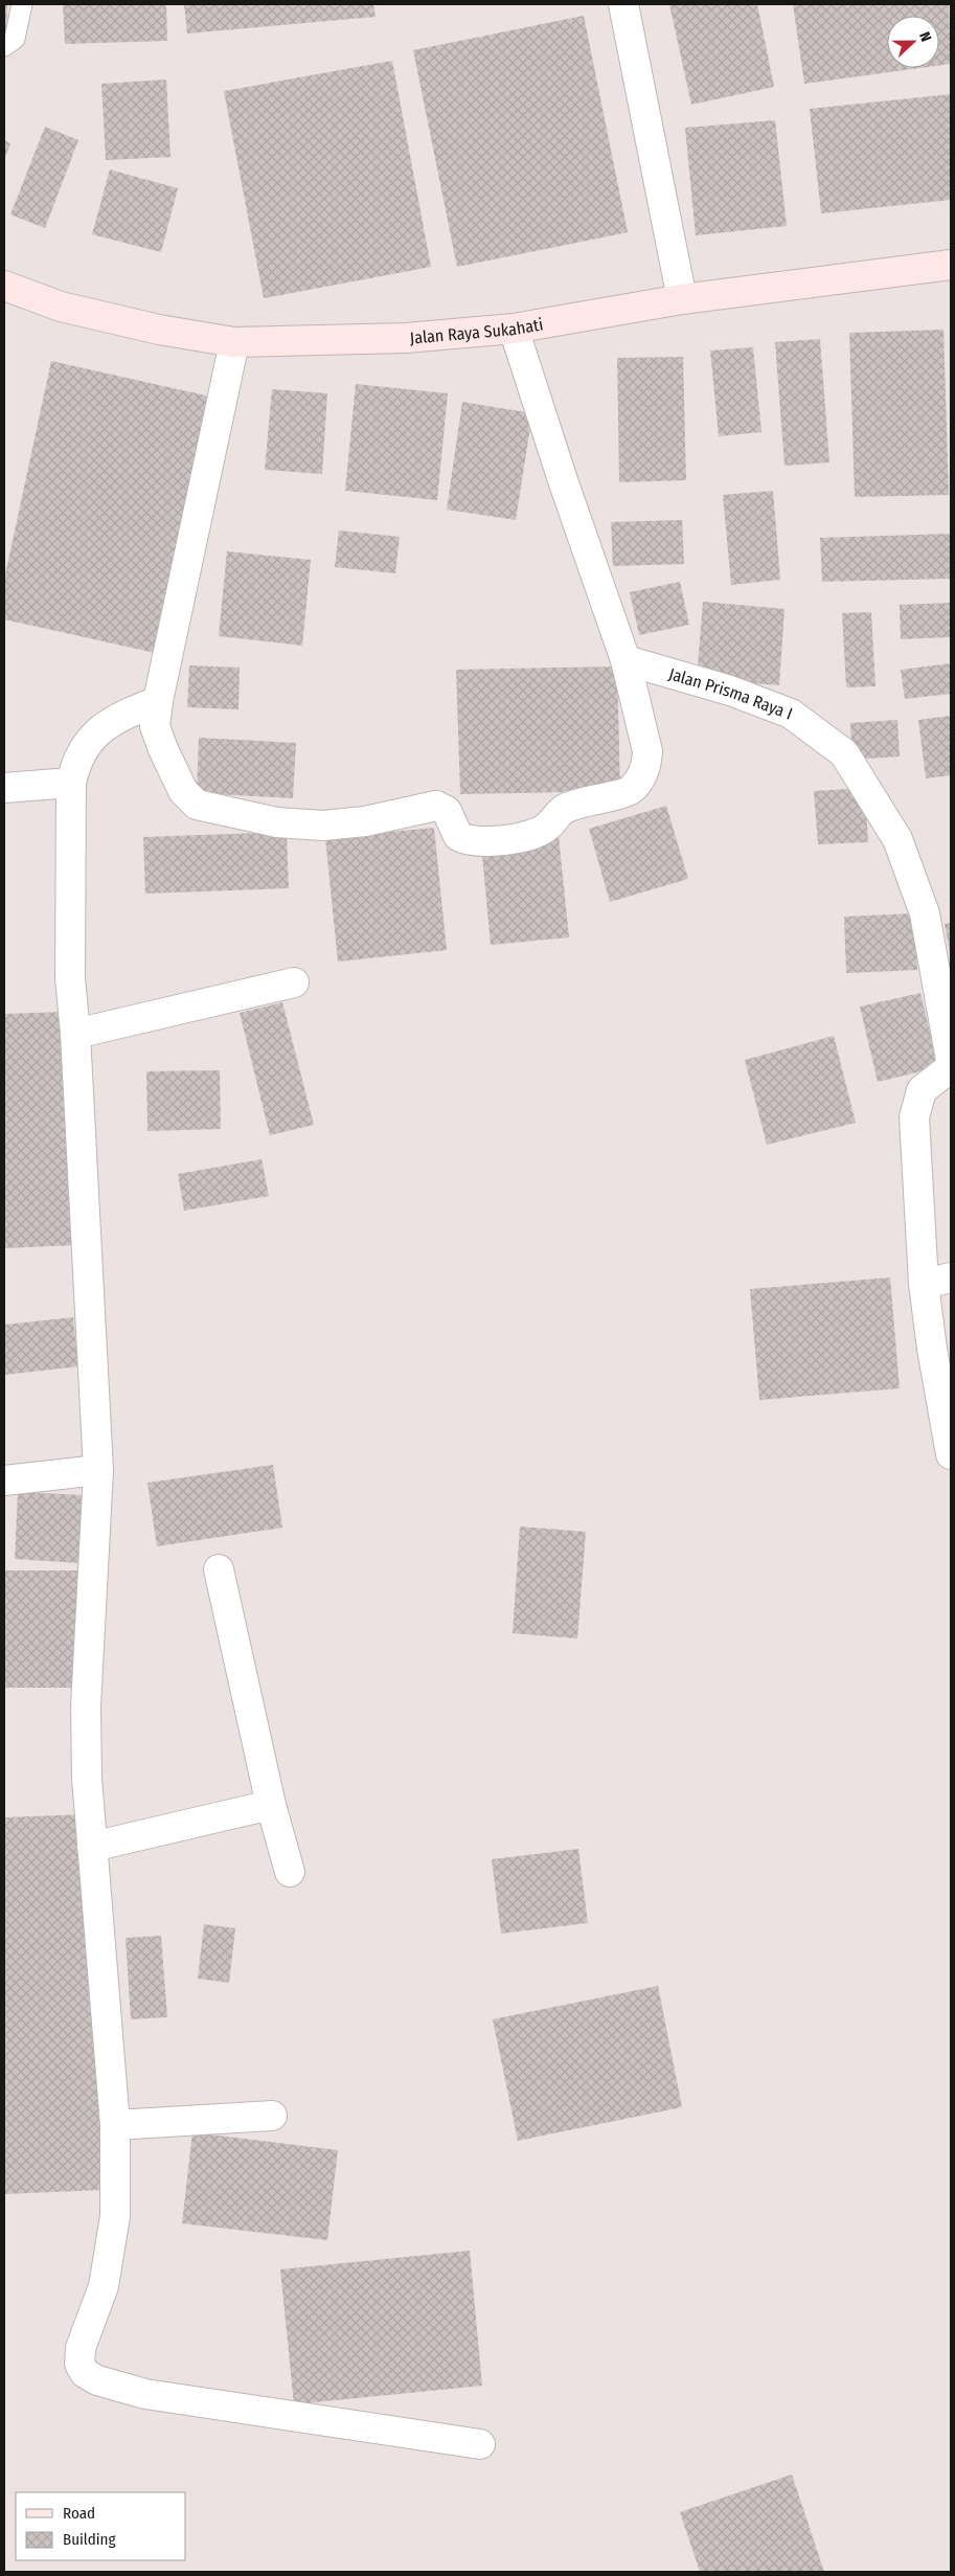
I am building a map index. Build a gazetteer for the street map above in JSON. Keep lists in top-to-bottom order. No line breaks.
{"streets":{"main road":["Jalan Raya Sukahati"],"street":["Jalan Prisma Raya I"]},"legend":["Road","Building"],"north":"right"}
